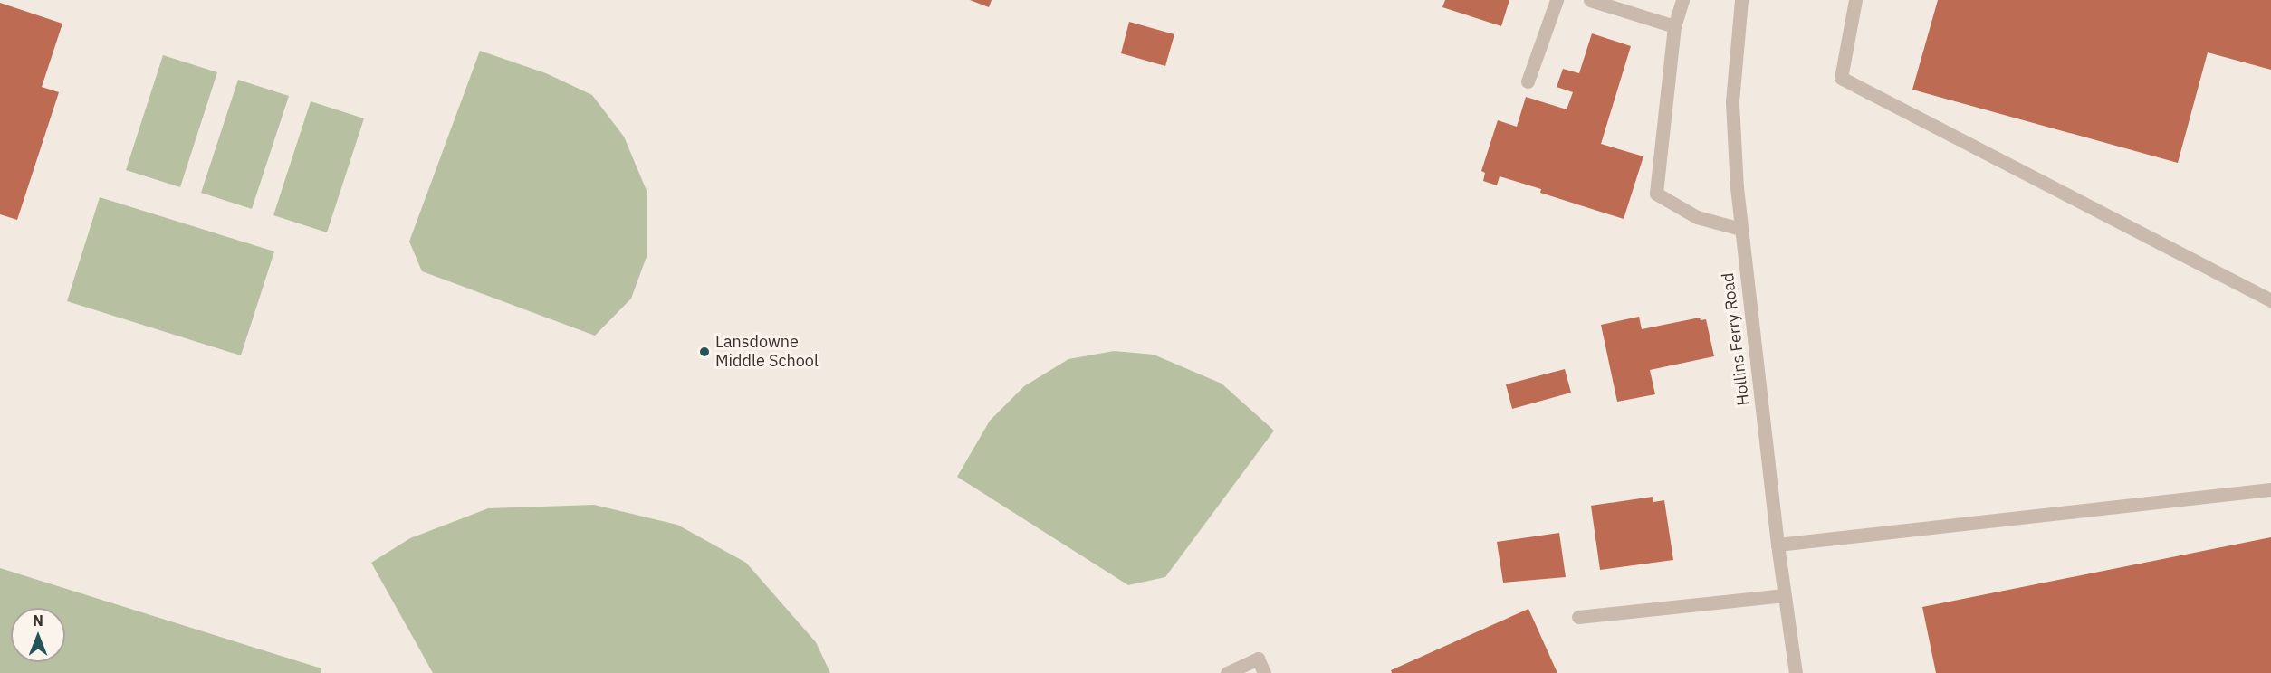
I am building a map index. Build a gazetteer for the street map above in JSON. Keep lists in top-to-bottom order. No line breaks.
{"streets":{"street":["Hollins Ferry Road"]},"places":["Lansdowne Middle School"],"north":"top"}
